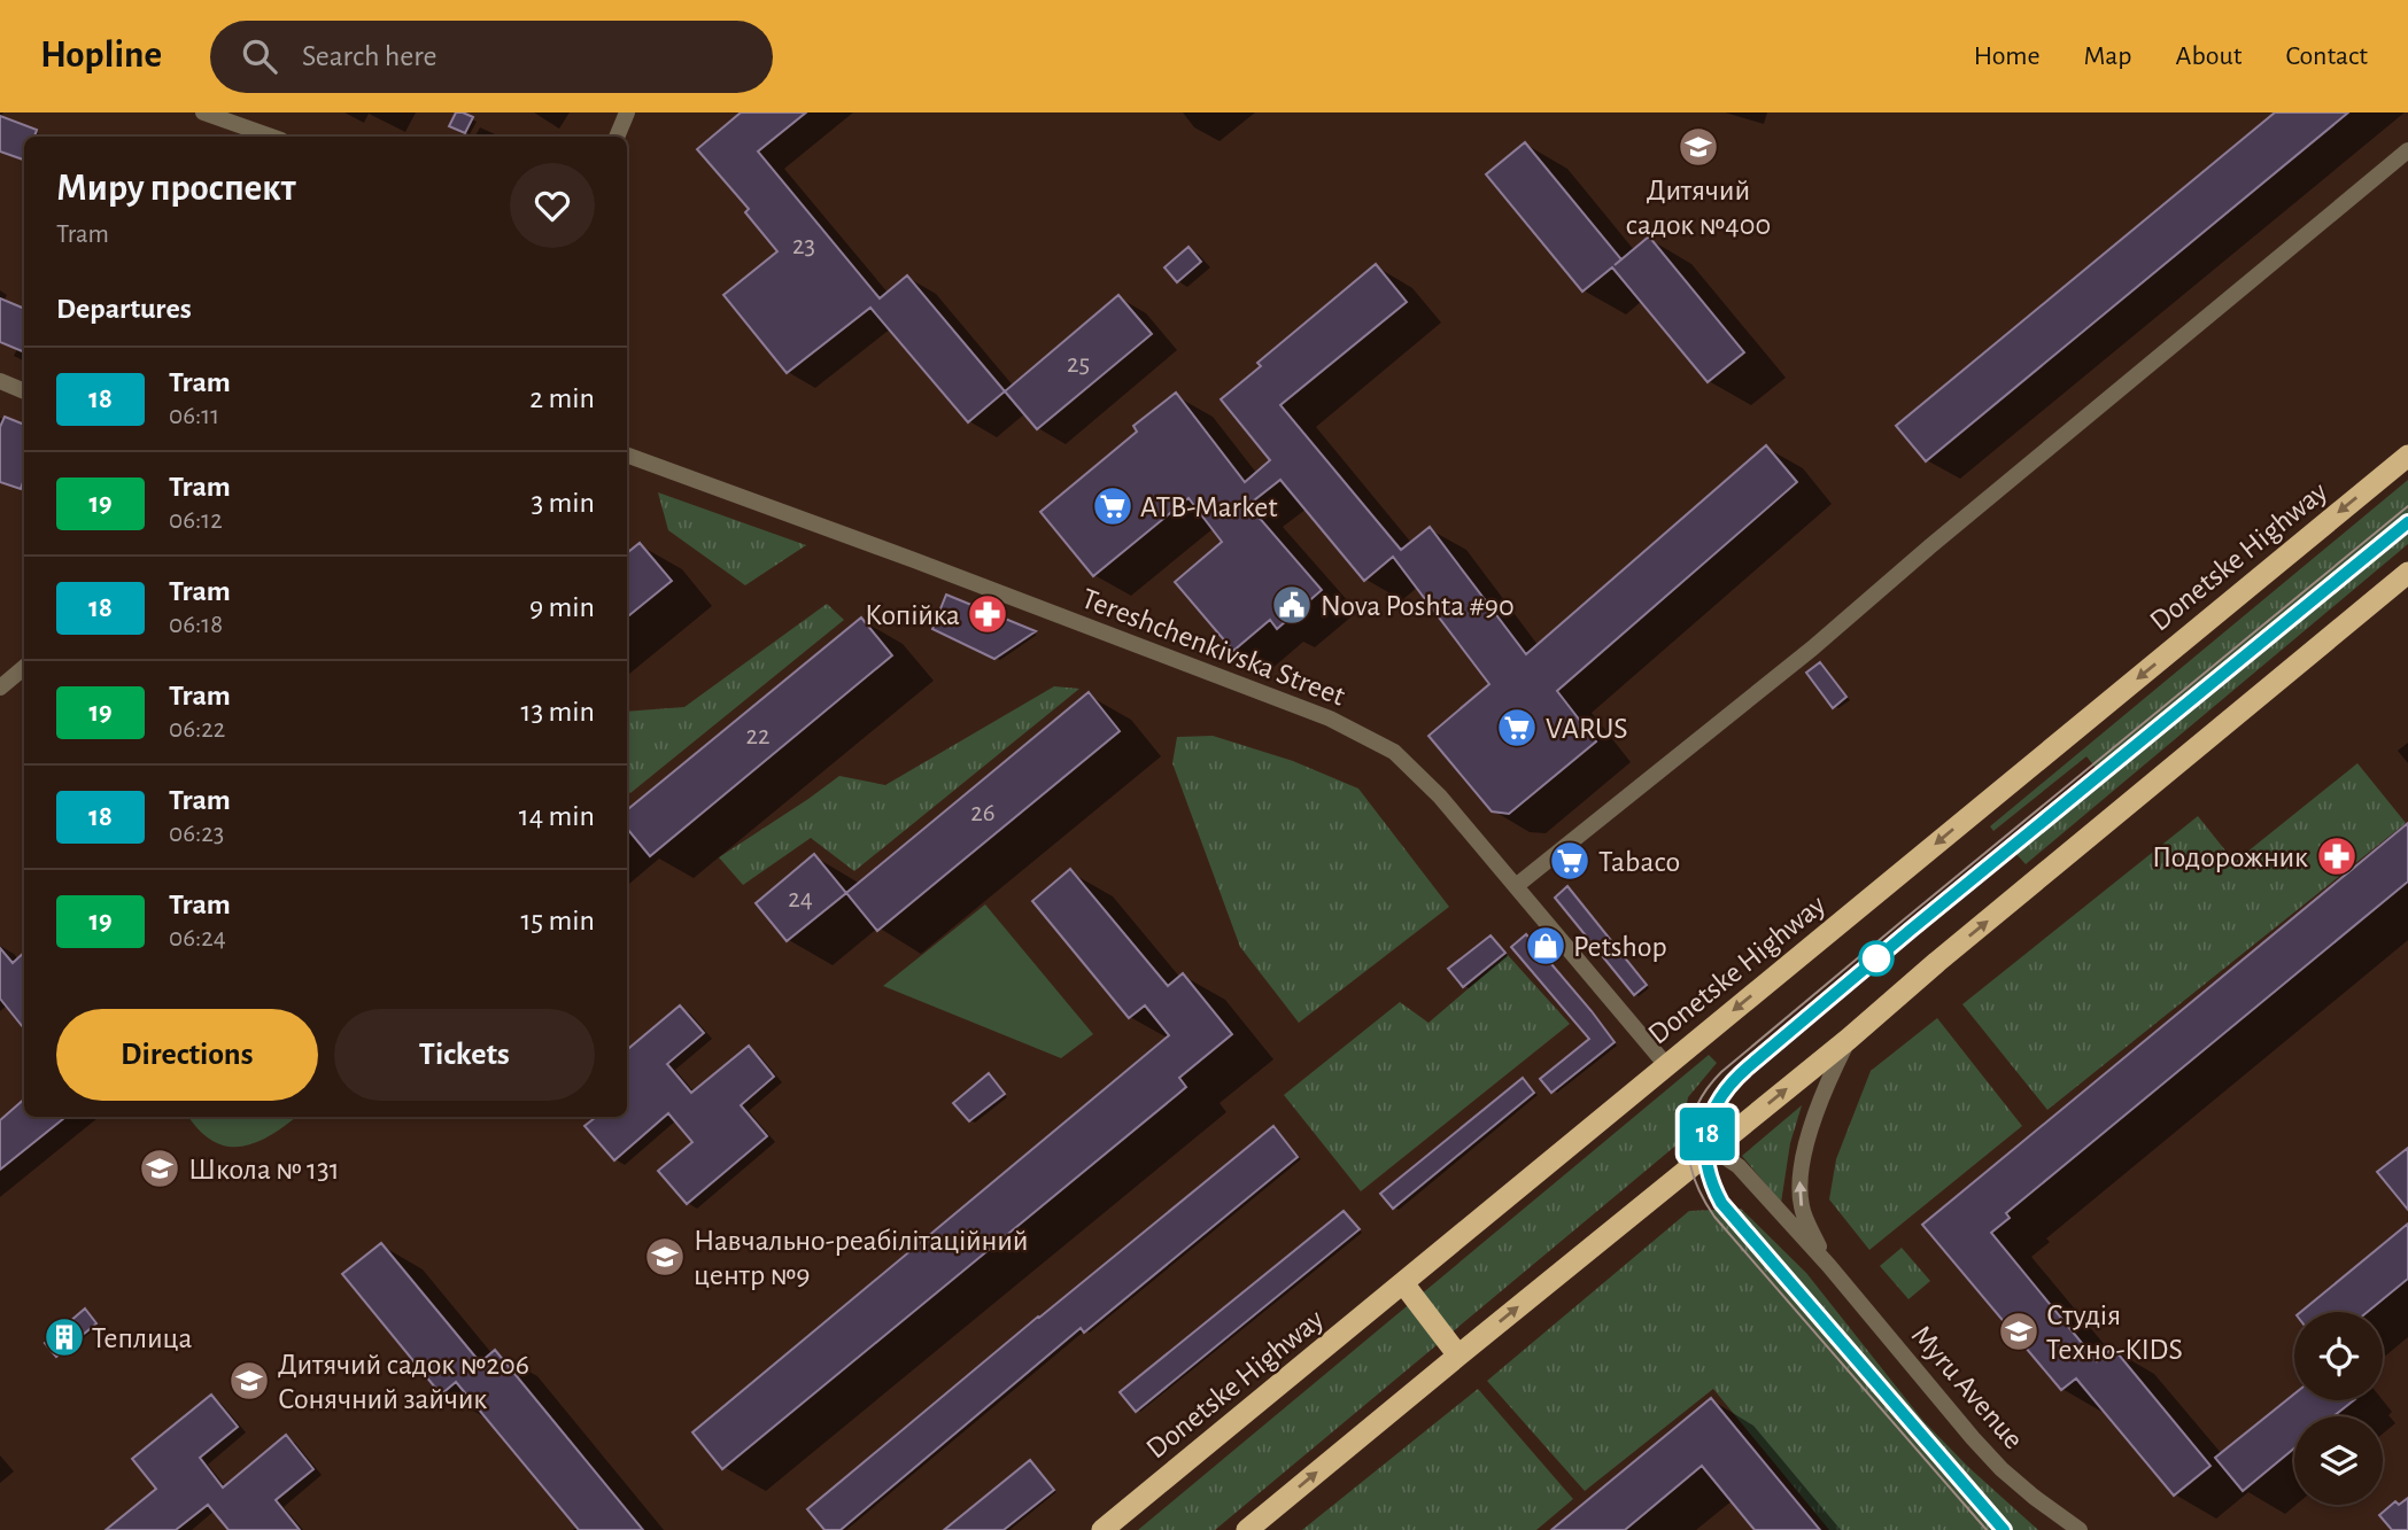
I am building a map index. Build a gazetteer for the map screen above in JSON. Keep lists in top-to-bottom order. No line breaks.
{"streets":{"highway":["Donetske Highway"],"street":["Tereshchenkivska Street","Myru Avenue"]},"crossings":[["Donetske Highway","Tereshchenkivska Street"]],"places":{"school or university":["Дитячий садок №400","Школа № 131","Навчально-реабілітаційний центр №9","Студія Техно-KIDS","Дитячий садок №206 Сонячний зайчик"],"supermarket":["ATB-Market","VARUS","Tabaco"],"public building":["Nova Poshta #90"],"pharmacy":["Копійка","Подорожник"],"shop":["Petshop"],"building":["Теплица"]},"lines":["tram line 18"],"house_numbers":["23","25","22","26","24"],"page":{"header":"Hopline","search":"Search here","nav":["Home","Map","About","Contact"],"on_map":"18","heading":[["Миру проспект","Tram"],"Departures"],"list":[{"mark":"18","name":"Tram","note":"06:11","value":"2 min"},{"mark":"19","name":"Tram","note":"06:12","value":"3 min"},{"mark":"18","name":"Tram","note":"06:18","value":"9 min"},{"mark":"19","name":"Tram","note":"06:22","value":"13 min"},{"mark":"18","name":"Tram","note":"06:23","value":"14 min"},{"mark":"19","name":"Tram","note":"06:24","value":"15 min"}],"buttons":["Directions","Tickets"]}}
